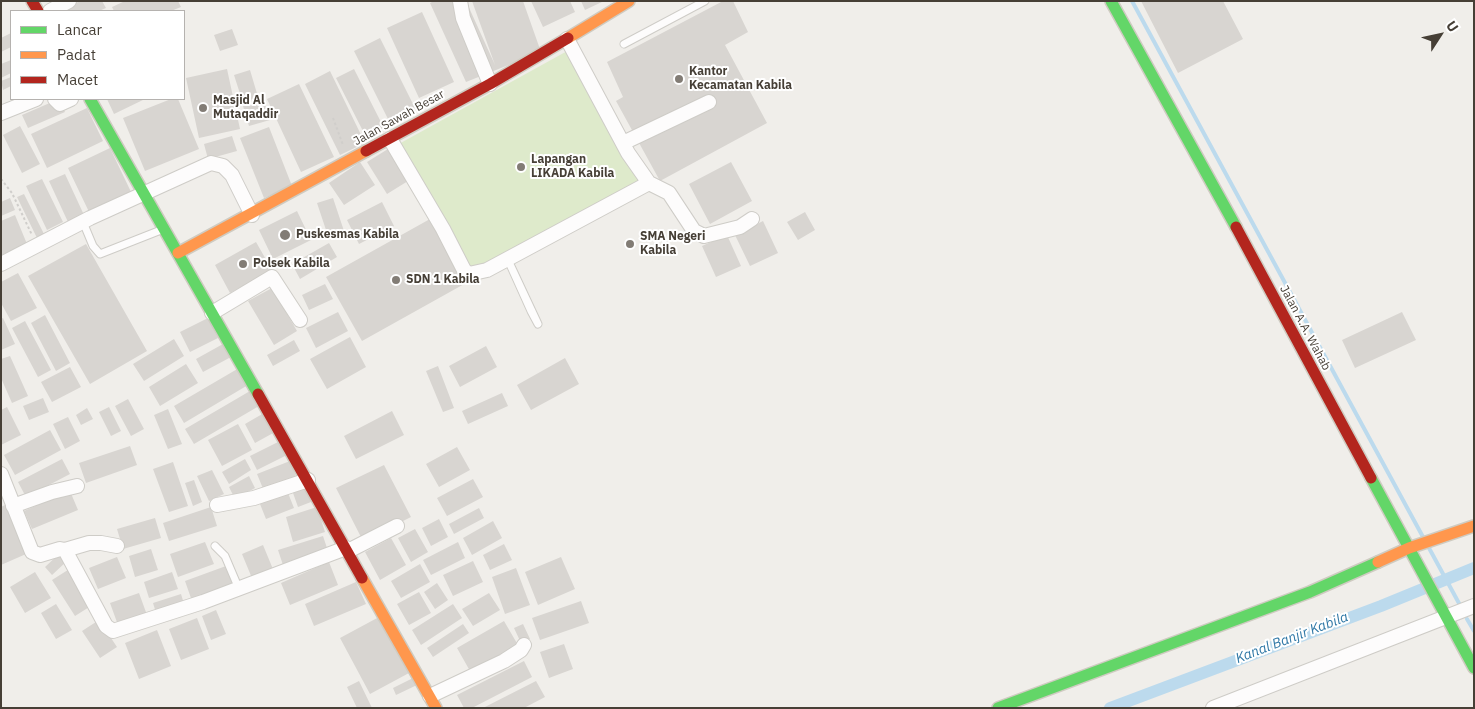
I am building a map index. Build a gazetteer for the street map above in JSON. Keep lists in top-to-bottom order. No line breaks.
{"streets":{"street":["Jalan Sawah Besar","Jalan A.A. Wahab"]},"water":["Kanal Banjir Kabila"],"places":["Kantor Kecamatan Kabila","Masjid Al Mutaqaddir","Lapangan LIKADA Kabila","Puskesmas Kabila","SMA Negeri Kabila","Polsek Kabila","SDN 1 Kabila"],"legend":["Lancar","Padat","Macet"],"north":"top right"}
